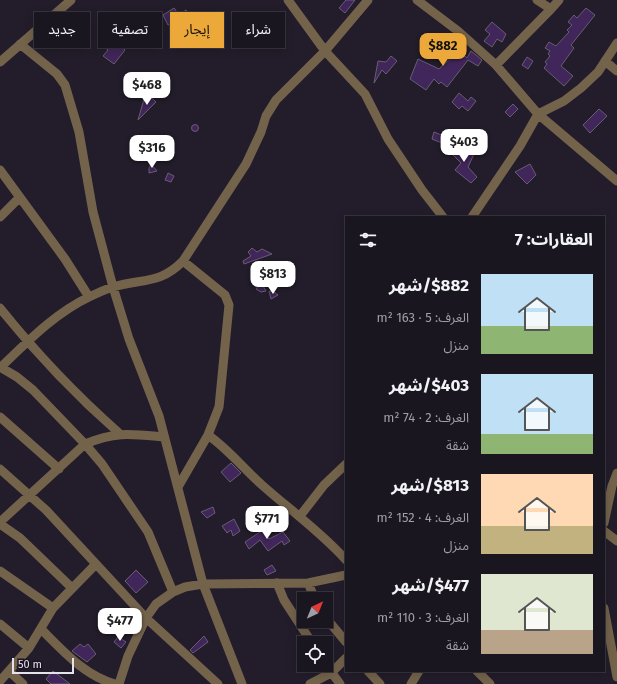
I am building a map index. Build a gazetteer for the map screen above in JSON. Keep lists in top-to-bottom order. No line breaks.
{"scale_bar":"50 m","north":"top right","page":{"chip":["شراء","إيجار","تصفية","جديد"],"price":["$882","$468","$403","$316","$813","$771","$477"],"heading":"العقارات: 7","list":[{"name":"$882/شهر","note":"الغرف: 5 · 163 m² · منزل"},{"name":"$403/شهر","note":"الغرف: 2 · 74 m² · شقة"},{"name":"$813/شهر","note":"الغرف: 4 · 152 m² · منزل"},{"name":"$477/شهر","note":"الغرف: 3 · 110 m² · شقة"}],"scale":"50 m"}}
